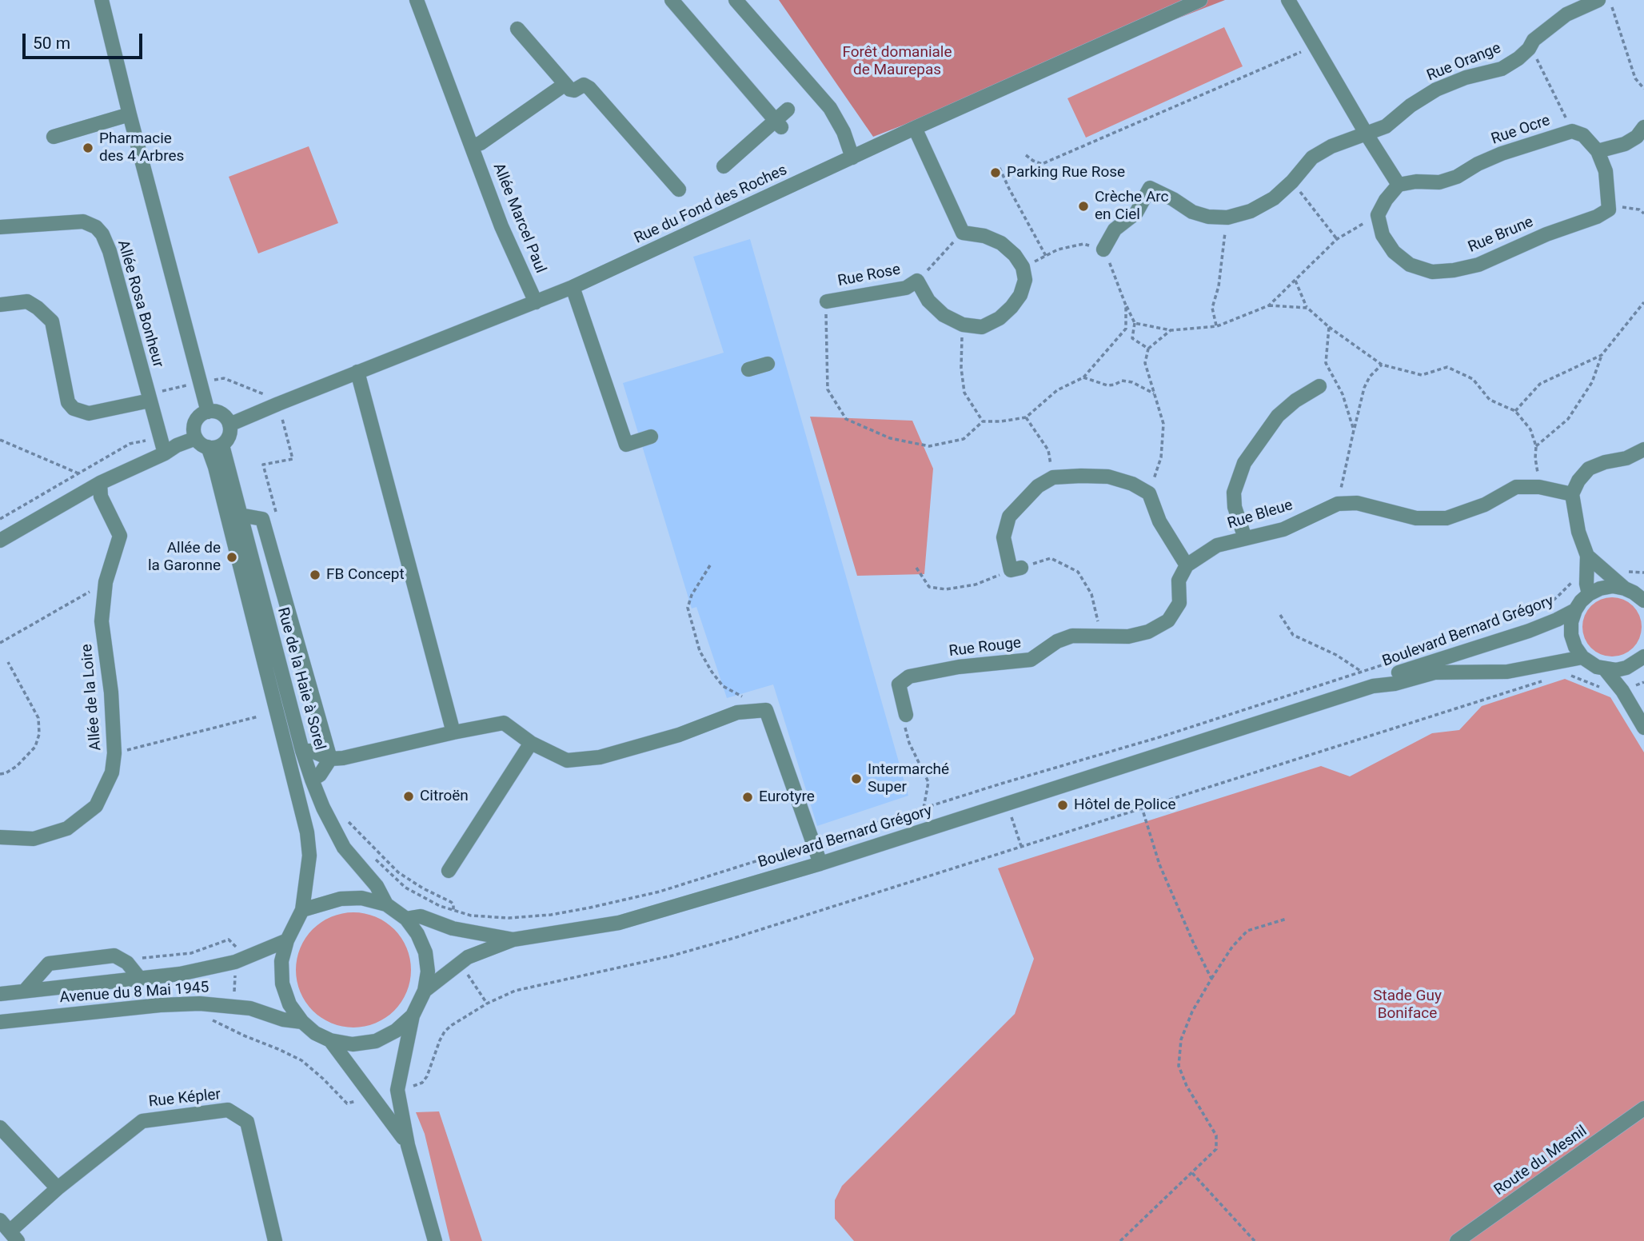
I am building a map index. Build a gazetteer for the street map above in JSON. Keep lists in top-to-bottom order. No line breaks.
{"streets":{"street":["Rue Orange","Rue Ocre","Rue du Fond des Roches","Allée Marcel Paul","Rue Brune","Rue Rose","Allée Rosa Bonheur","Rue Bleue","Boulevard Bernard Grégory","Rue Rouge","Rue de la Haie à Sorel","Allée de la Loire","Avenue du 8 Mai 1945","Rue Képler","Route du Mesnil"]},"crossings":[["Rue du Fond des Roches","Allée Marcel Paul"],["Rue du Fond des Roches","Rue de la Haie à Sorel"],["Rue Bleue","Rue Rouge"],["Boulevard Bernard Grégory","Rue de la Haie à Sorel"],["Boulevard Bernard Grégory","Avenue du 8 Mai 1945"],["Rue de la Haie à Sorel","Avenue du 8 Mai 1945"]],"parks":["Forêt domaniale de Maurepas","Stade Guy Boniface"],"places":["Pharmacie des 4 Arbres","Parking Rue Rose","Crèche Arc en Ciel","Allée de la Garonne","FB Concept","Intermarché Super","Citroën","Eurotyre","Hôtel de Police"],"scale_bar":"50 m"}
